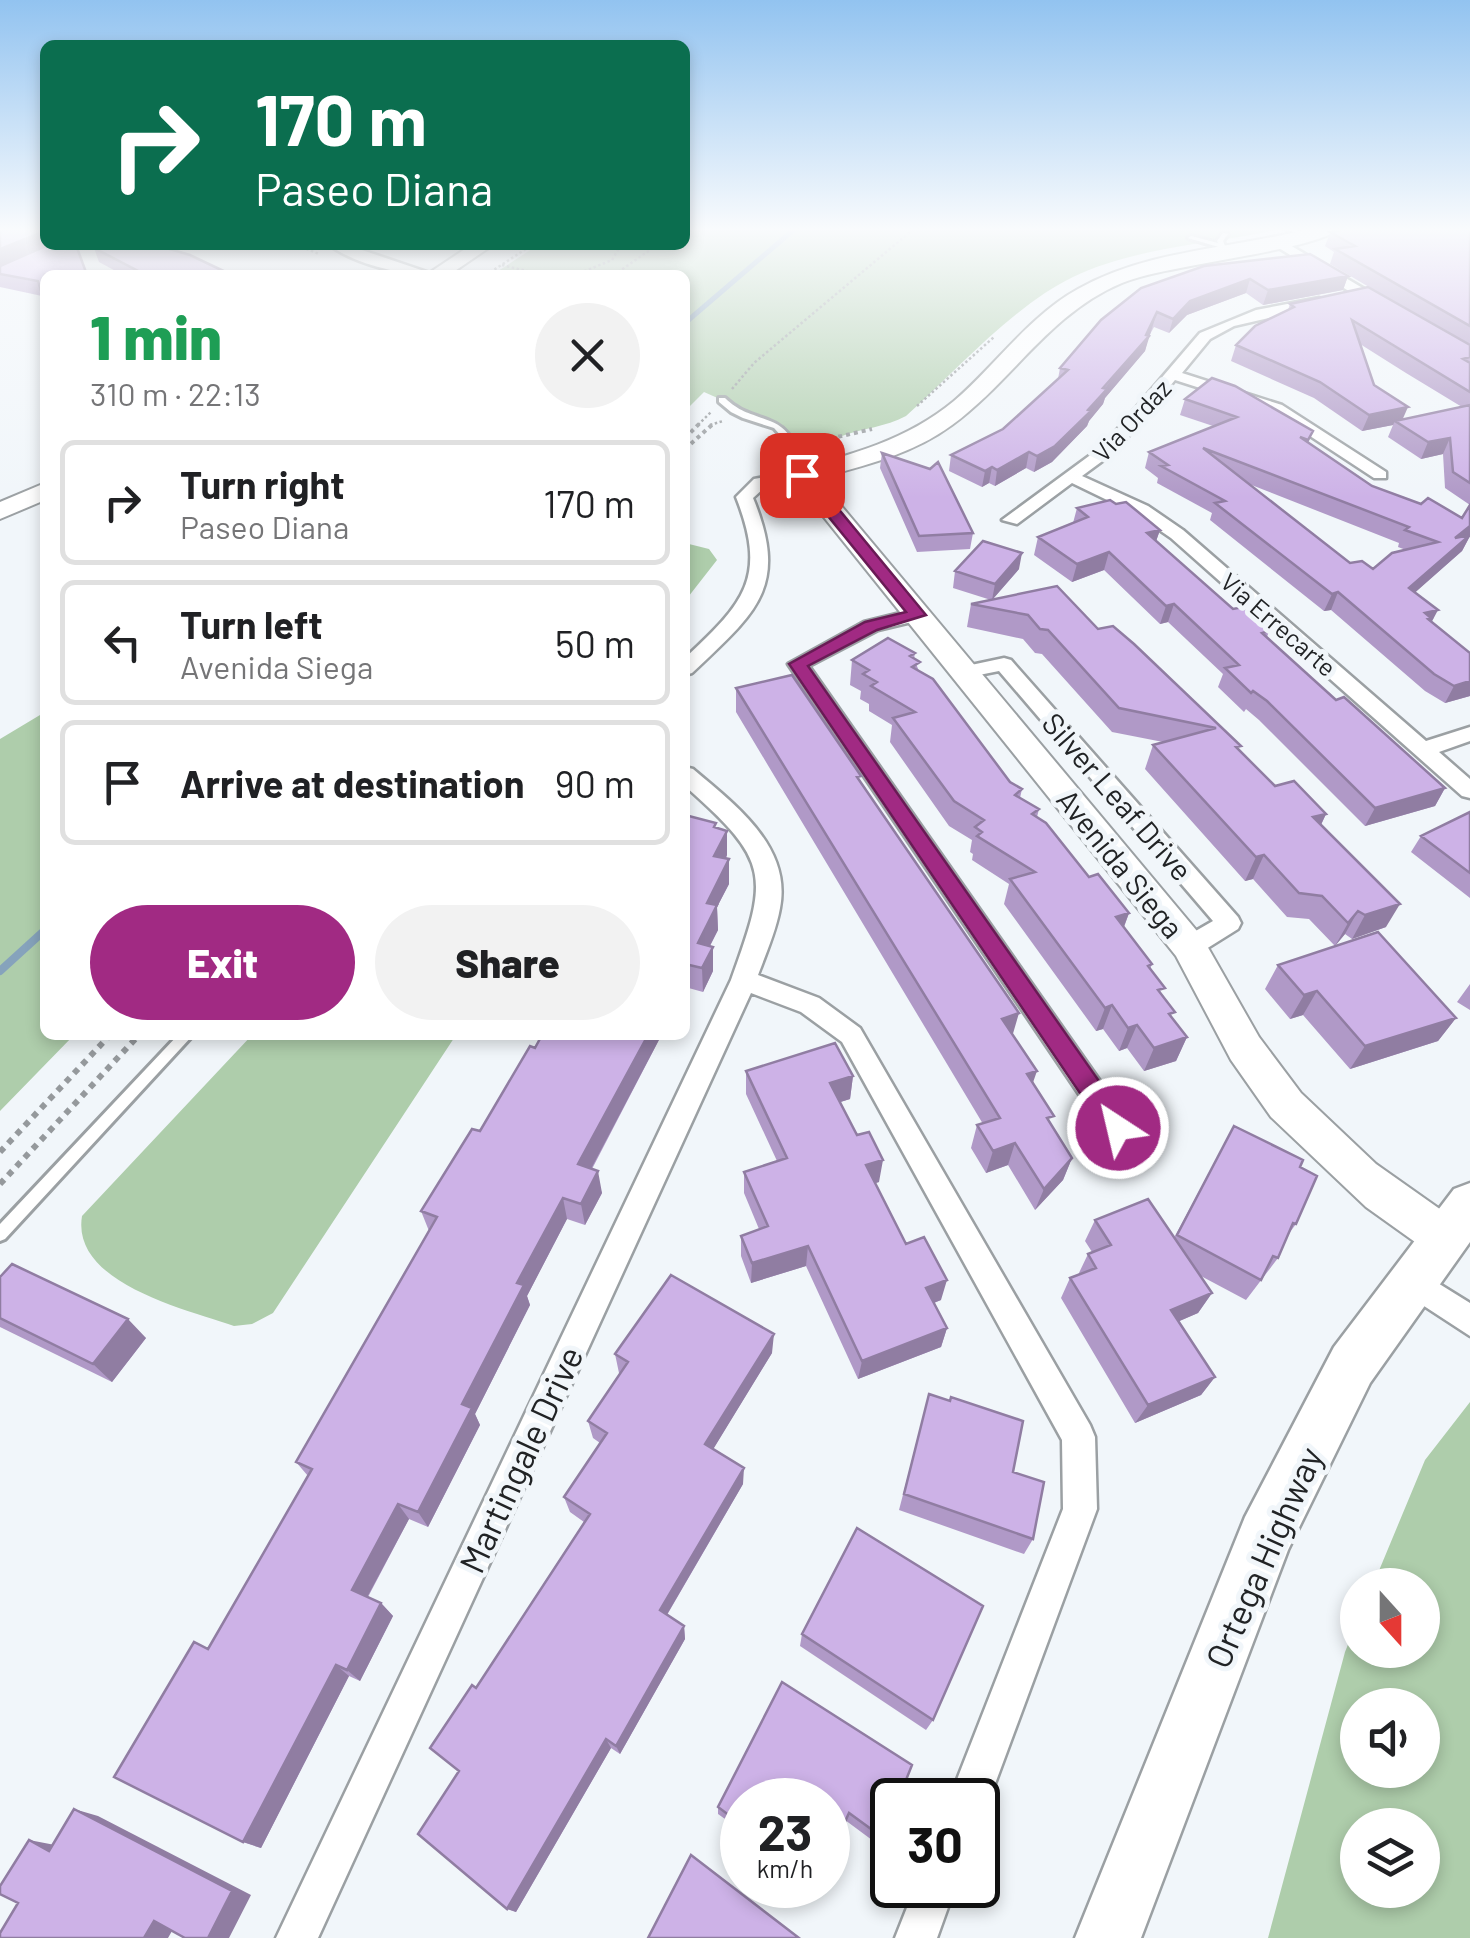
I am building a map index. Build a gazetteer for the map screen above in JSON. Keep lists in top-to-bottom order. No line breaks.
{"streets":{"main road":["Ortega Highway"],"street":["Via Ordaz","Via Errecarte","Silver Leaf Drive","Avenida Siega","Martingale Drive"]},"crossings":[["Via Ordaz","Via Errecarte"],["Silver Leaf Drive","Avenida Siega"],["Avenida Siega","Ortega Highway"]],"north":"bottom","page":{"turn":["170 m","Paseo Diana"],"heading":["1 min","310 m · 22:13"],"list":[{"name":"Turn right","note":"Paseo Diana","value":"170 m"},{"name":"Turn left","note":"Avenida Siega","value":"50 m"},{"name":"Arrive at destination","value":"90 m"}],"buttons":["Exit","Share"],"speed":"23 km/h","limit":"30"}}
